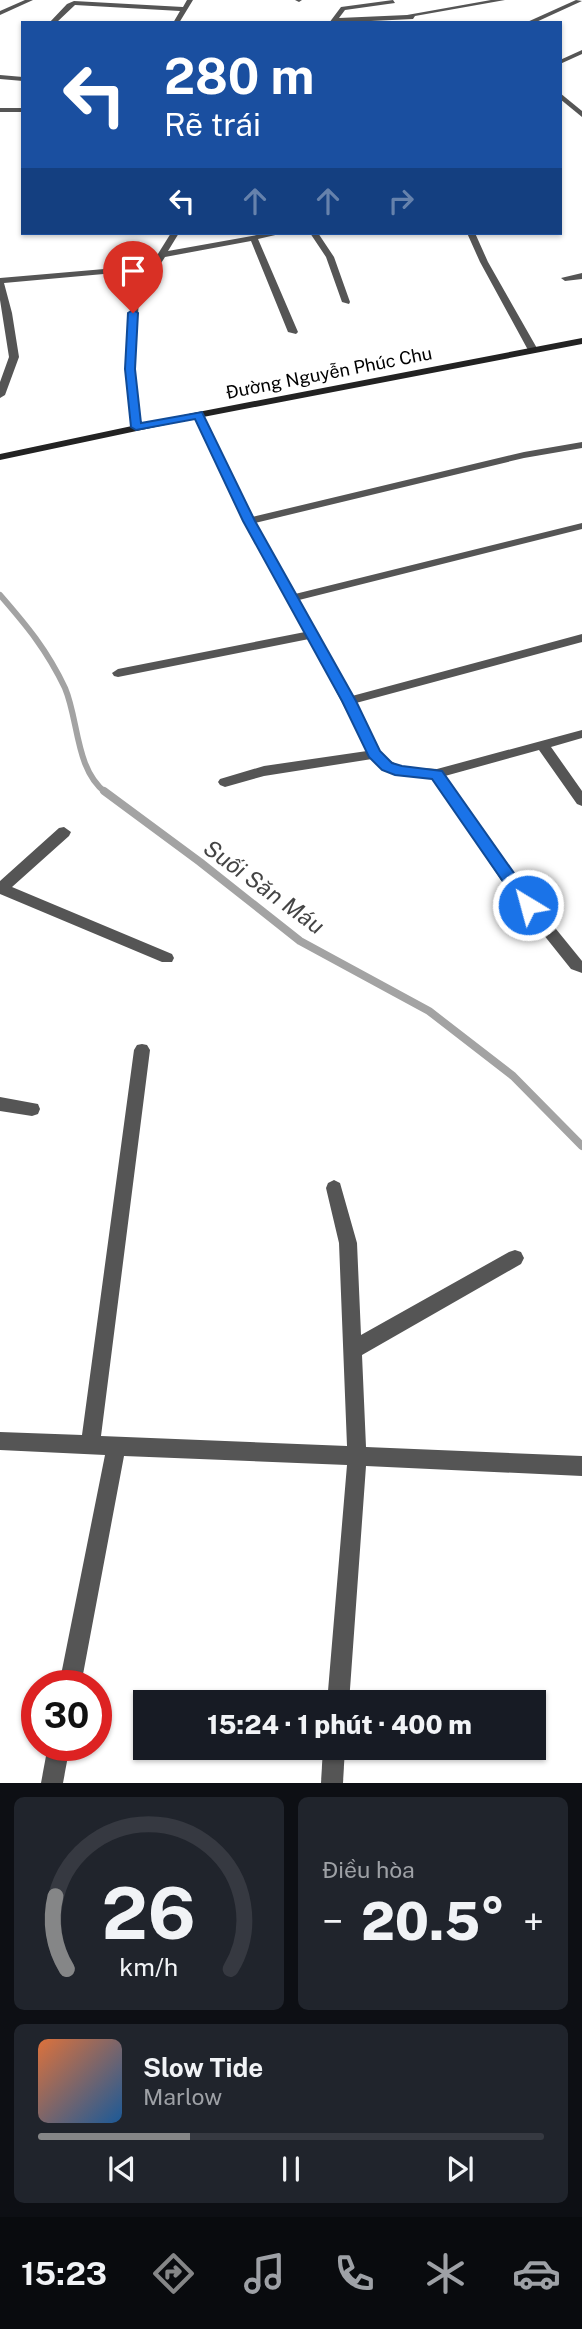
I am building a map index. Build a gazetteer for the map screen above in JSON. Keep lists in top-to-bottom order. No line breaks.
{"streets":{"street":["Đường Nguyễn Phúc Chu"]},"water":["Suối Săn Máu"],"page":{"turn":["280 m","Rẽ trái"],"limit":"30","trip":"15:24 · 1 phút · 400 m","tile":"Điều hòa","heat":["−","20.5°","+"],"song":["Slow Tide","Marlow"],"tabs":"15:23","gauge":["26","km/h"]}}
